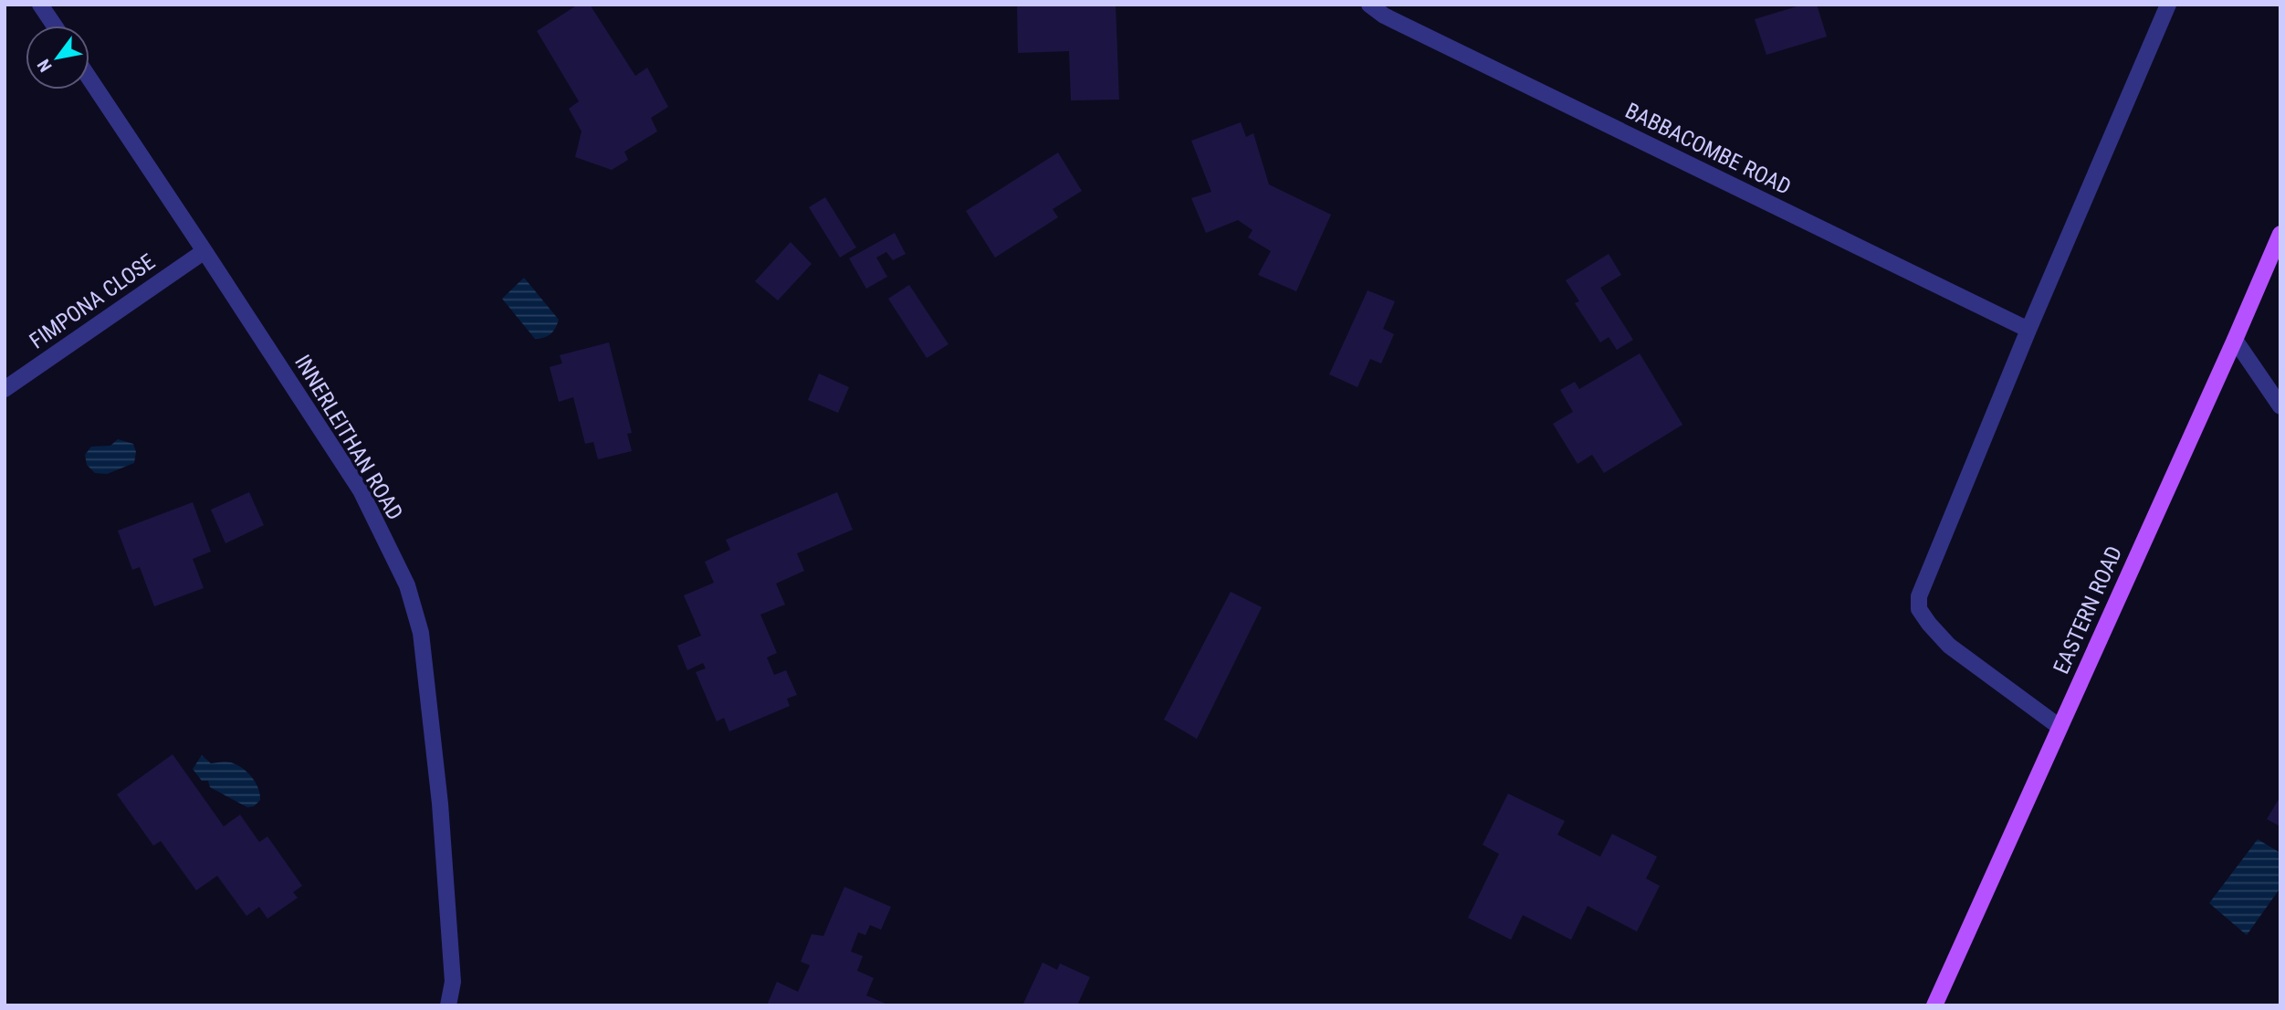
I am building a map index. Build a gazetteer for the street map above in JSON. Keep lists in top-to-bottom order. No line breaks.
{"streets":{"main road":["EASTERN ROAD"],"street":["BABBACOMBE ROAD","FIMPONA CLOSE","INNERLEITHAN ROAD"]},"crossings":[["FIMPONA CLOSE","INNERLEITHAN ROAD"]],"north":"bottom left"}
